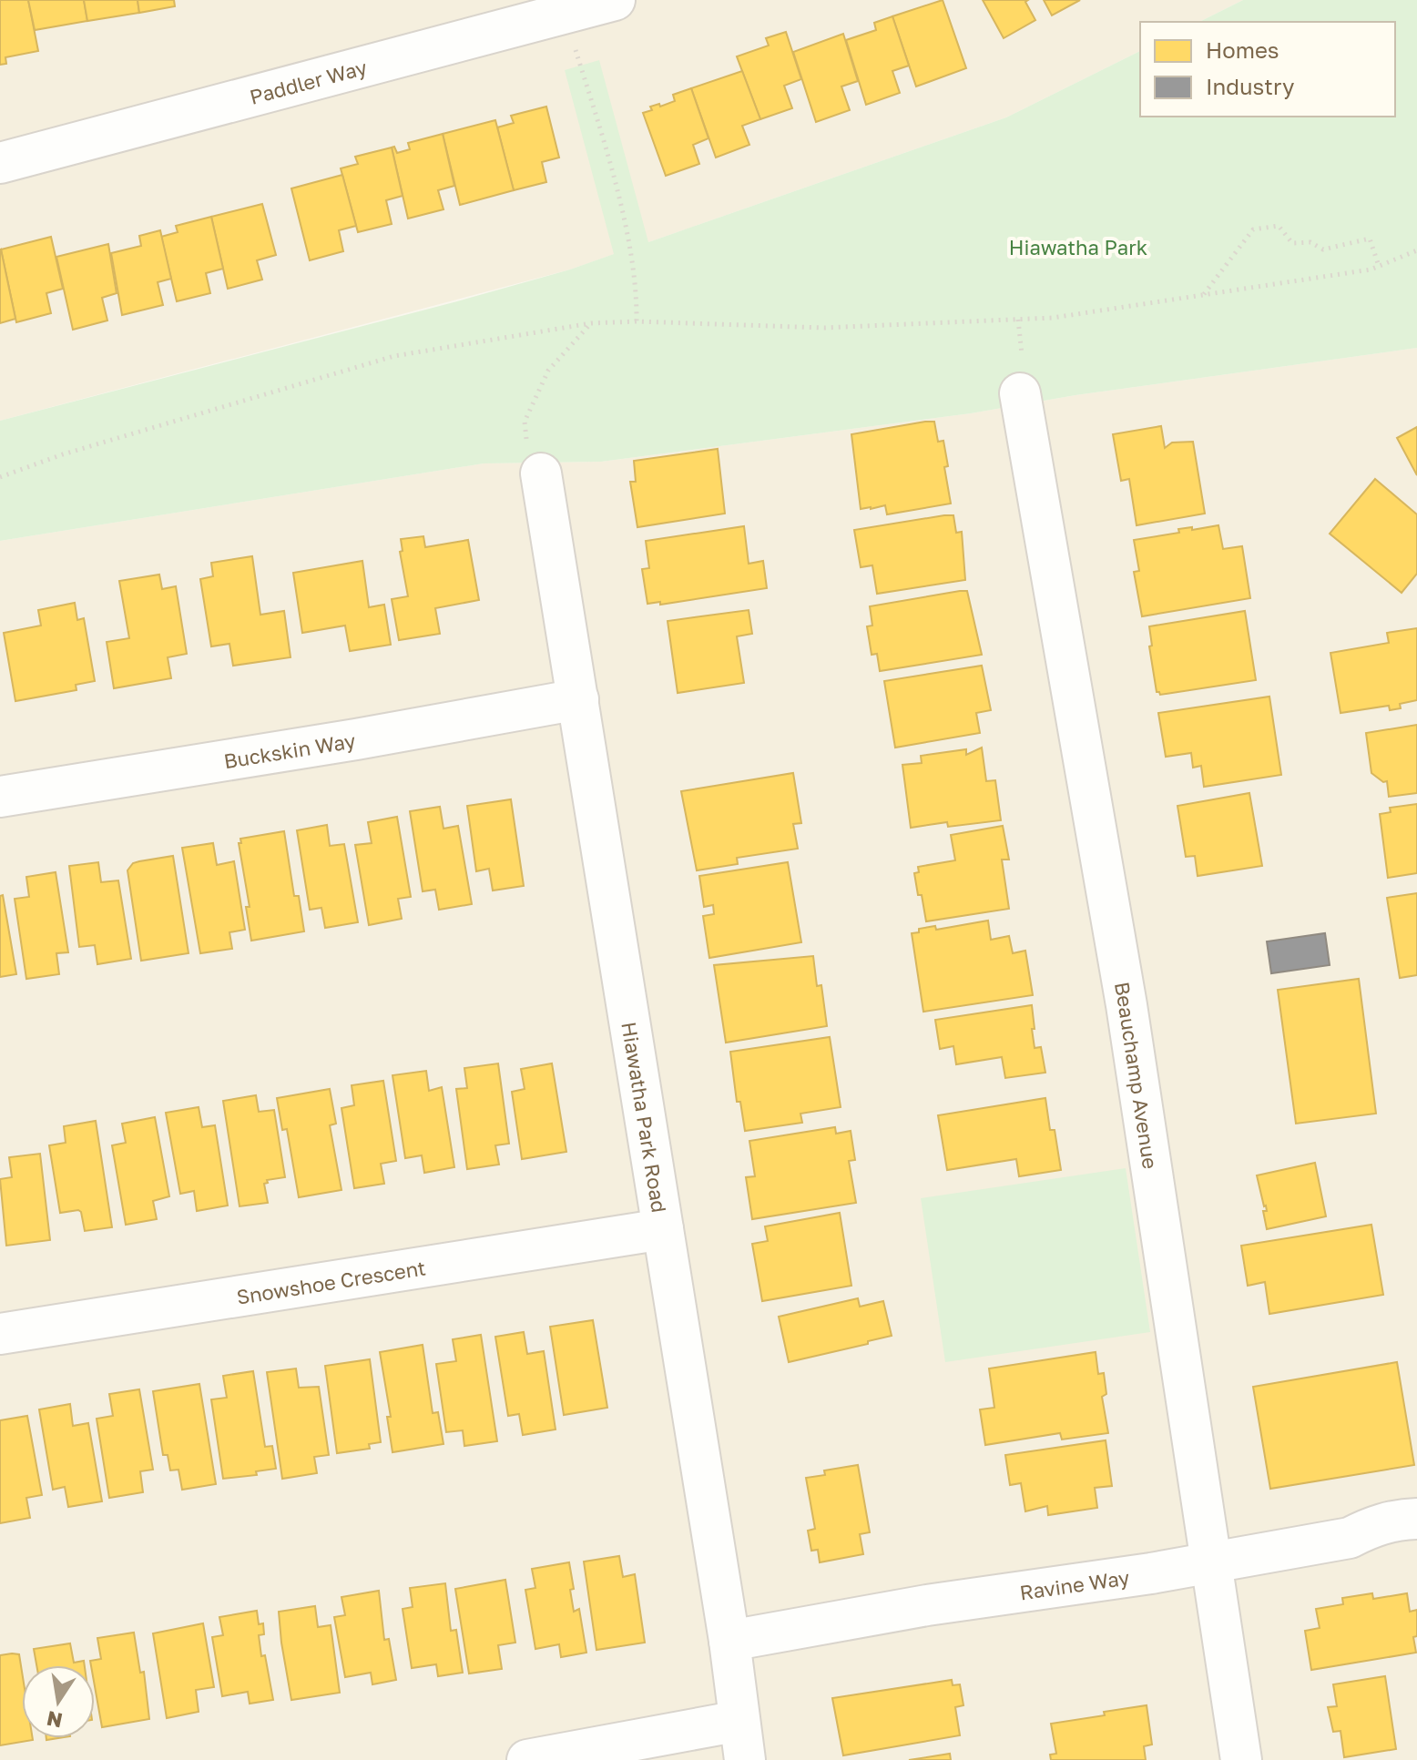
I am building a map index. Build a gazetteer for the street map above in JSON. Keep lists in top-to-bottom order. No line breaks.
{"streets":{"street":["Paddler Way","Buckskin Way","Beauchamp Avenue","Hiawatha Park Road","Snowshoe Crescent","Ravine Way"]},"crossings":[["Buckskin Way","Hiawatha Park Road"],["Beauchamp Avenue","Ravine Way"],["Hiawatha Park Road","Snowshoe Crescent"],["Hiawatha Park Road","Ravine Way"]],"parks":["Hiawatha Park"],"legend":["Homes","Industry"],"north":"bottom"}
